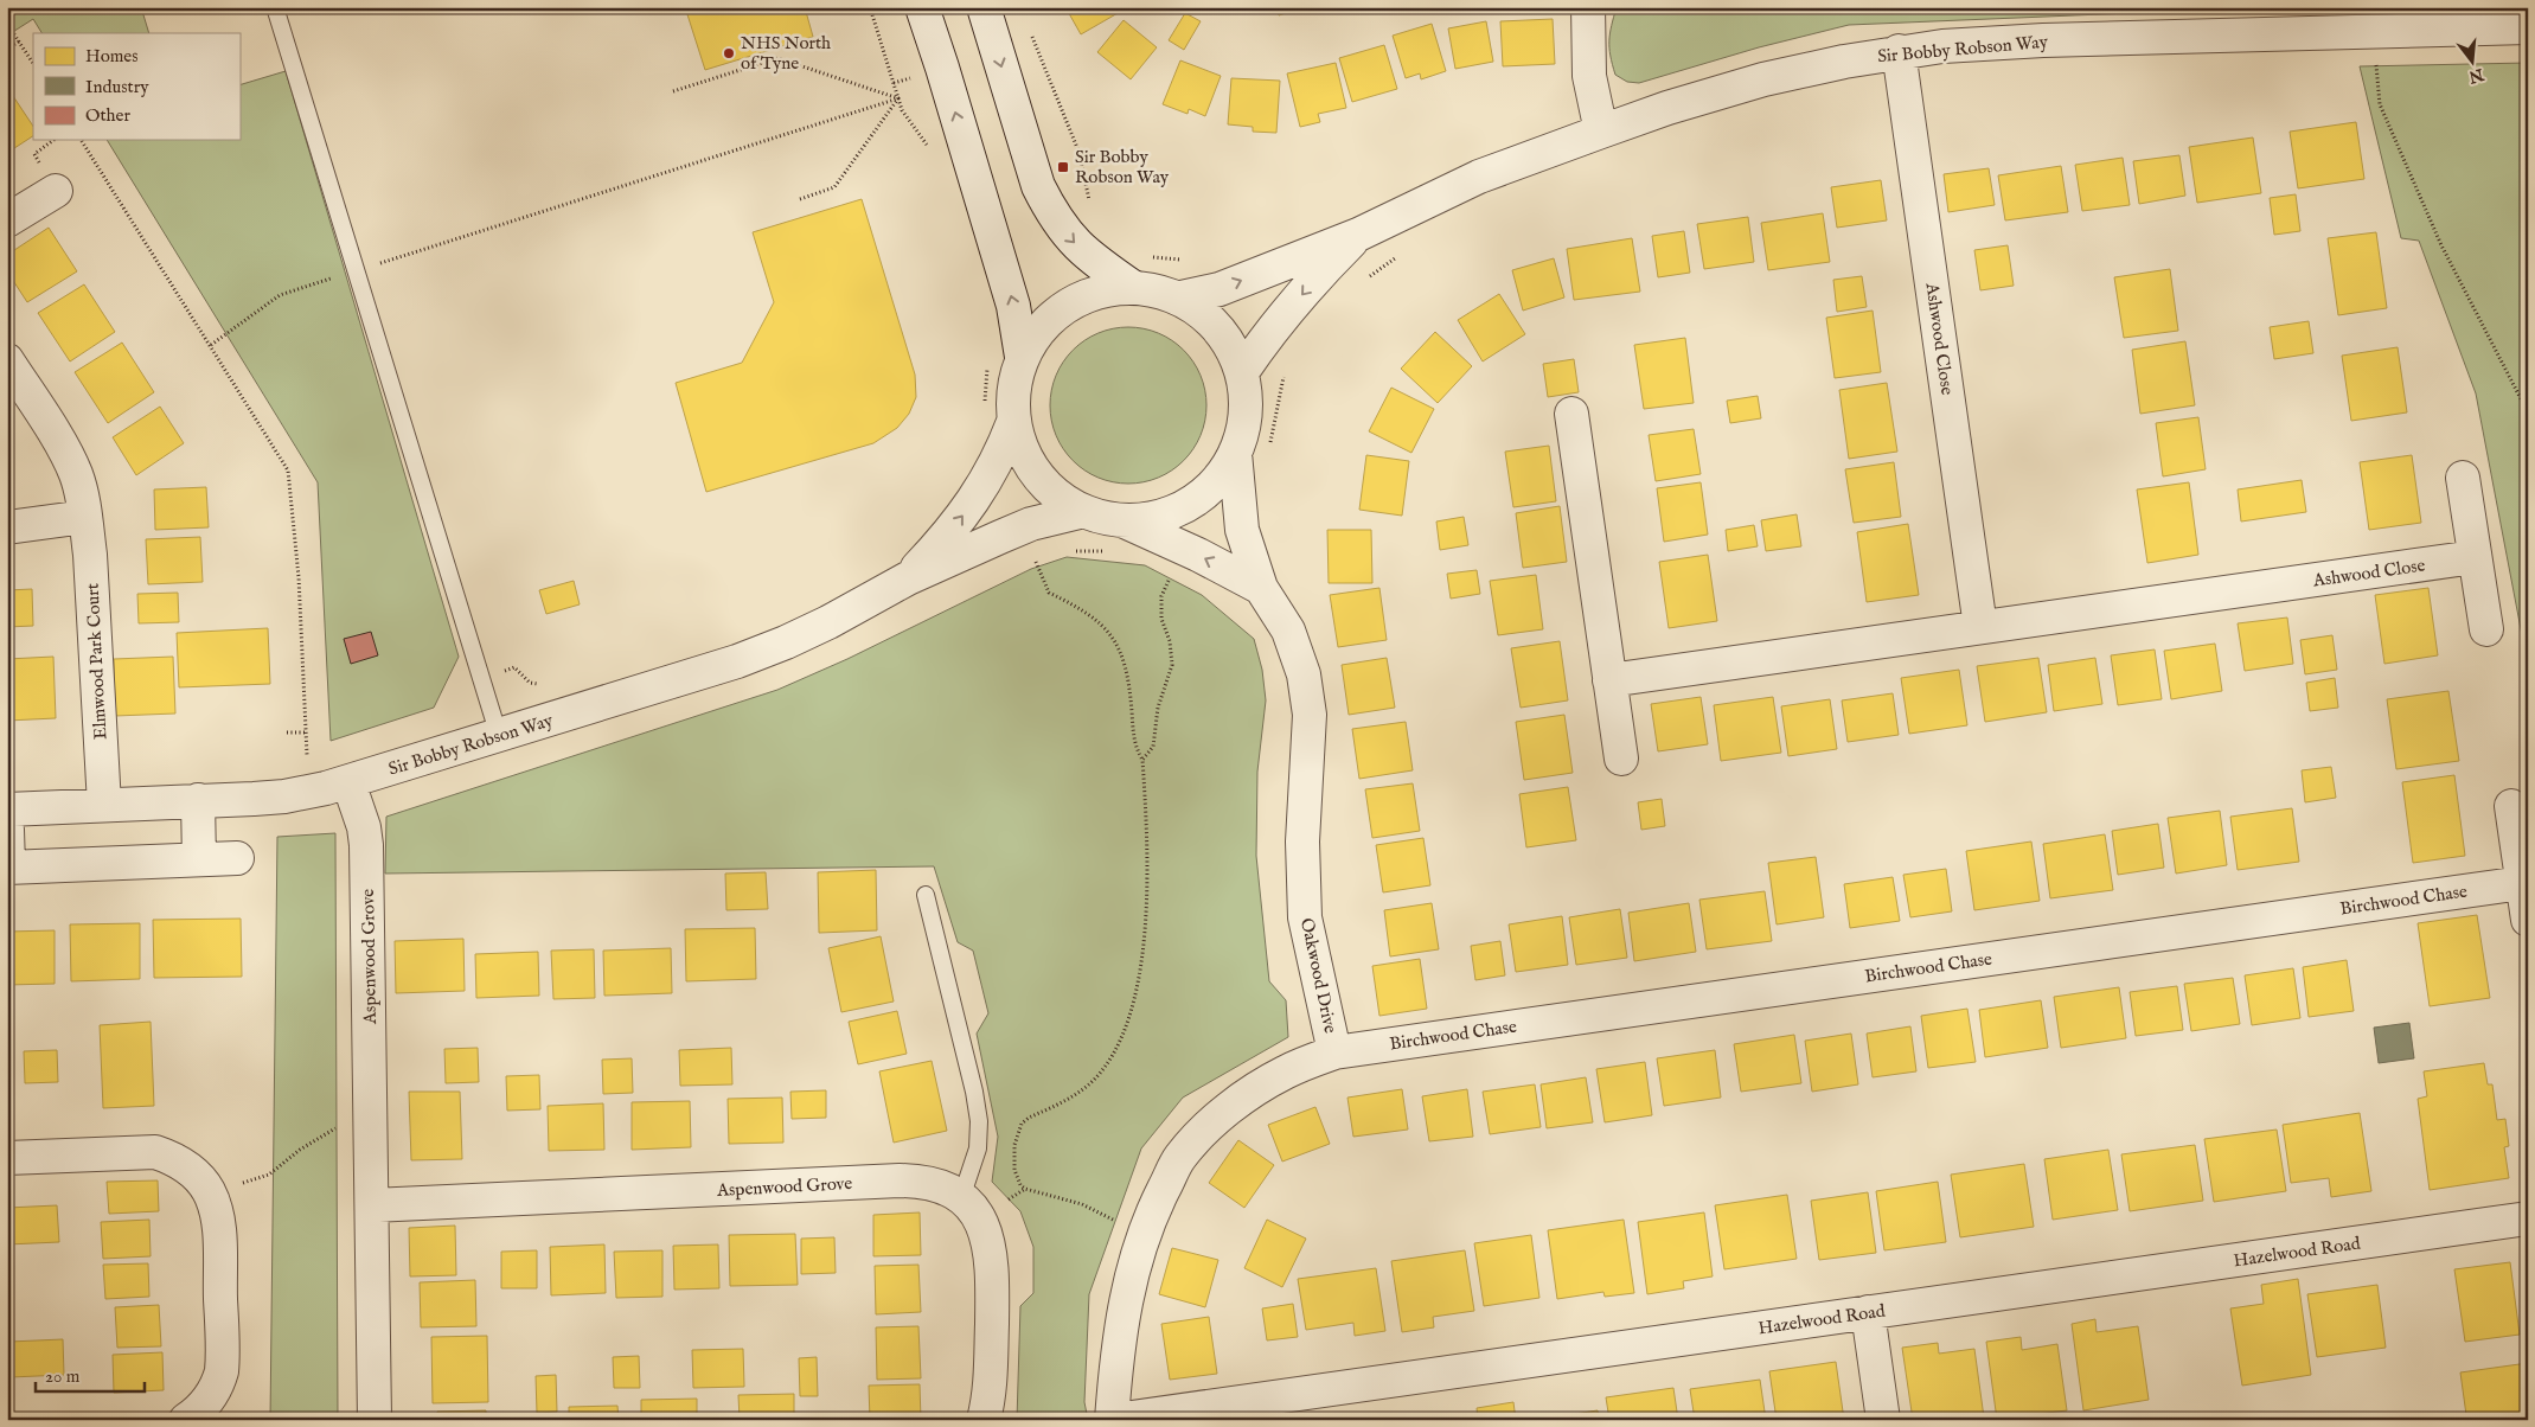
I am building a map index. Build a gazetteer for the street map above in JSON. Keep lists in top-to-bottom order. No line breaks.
{"streets":{"street":["Sir Bobby Robson Way","Ashwood Close","Elmwood Park Court","Birchwood Chase","Aspenwood Grove","Oakwood Drive","Hazelwood Road"]},"crossings":[["Sir Bobby Robson Way","Ashwood Close"],["Sir Bobby Robson Way","Elmwood Park Court"],["Sir Bobby Robson Way","Aspenwood Grove"],["Birchwood Chase","Oakwood Drive"],["Oakwood Drive","Hazelwood Road"]],"places":{"other":["NHS North of Tyne"],"transit":["Sir Bobby Robson Way"]},"legend":["Homes","Industry","Other"],"scale_bar":"20 m","north":"bottom"}
